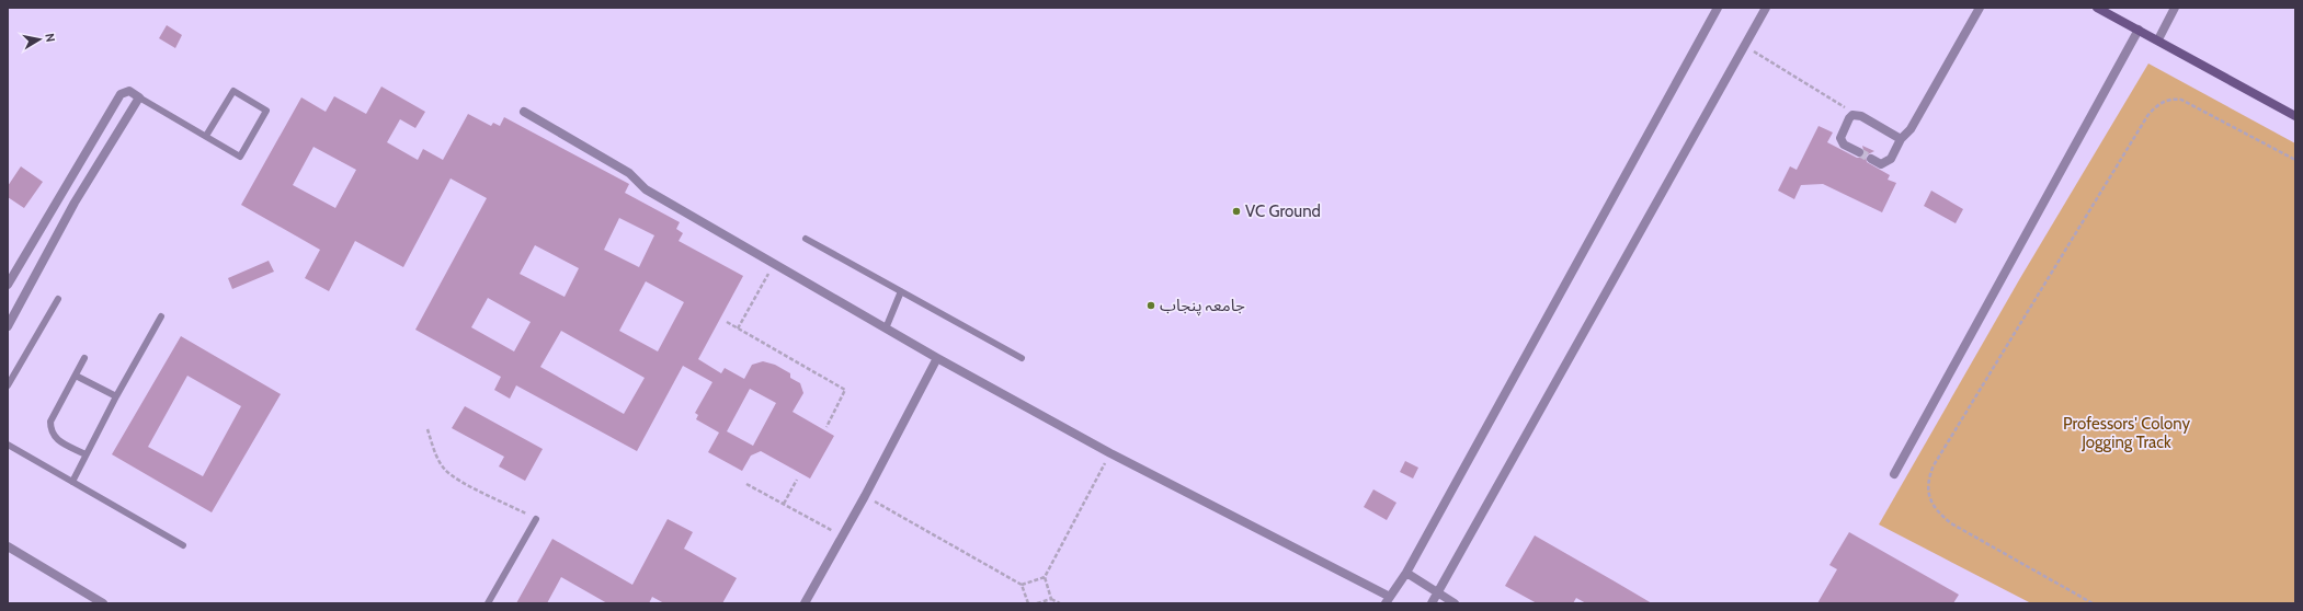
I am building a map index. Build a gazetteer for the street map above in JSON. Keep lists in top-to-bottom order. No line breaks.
{"parks":["Professors' Colony Jogging Track"],"places":["VC Ground","جامعہ پنجاب"],"north":"right"}
